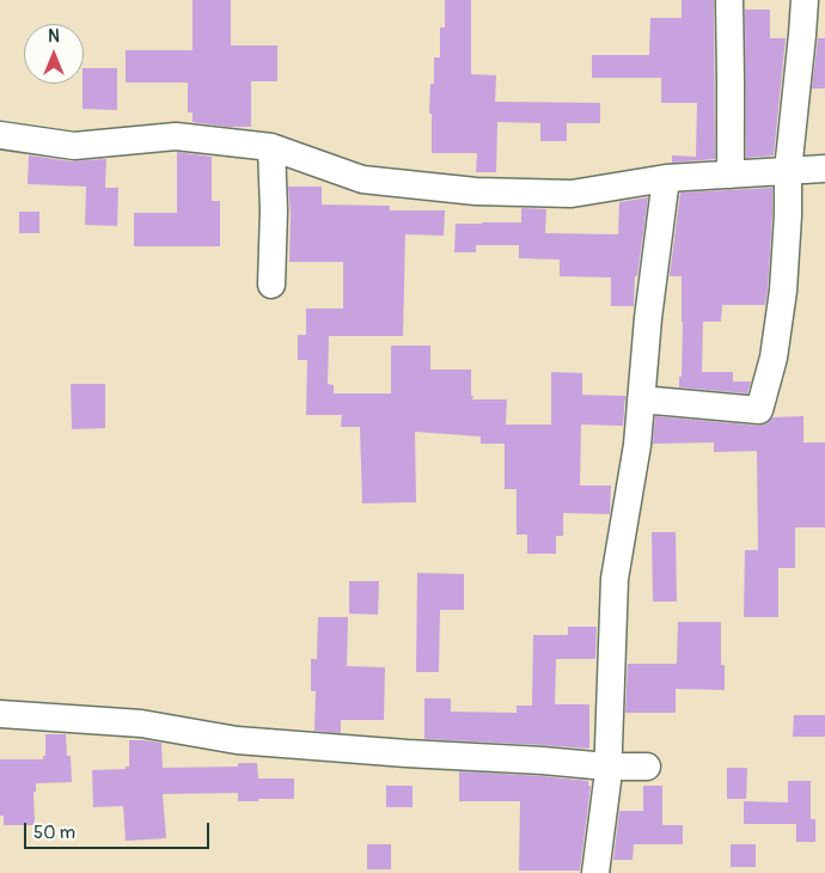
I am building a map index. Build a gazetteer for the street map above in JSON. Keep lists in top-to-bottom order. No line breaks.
{"scale_bar":"50 m","north":"top"}
